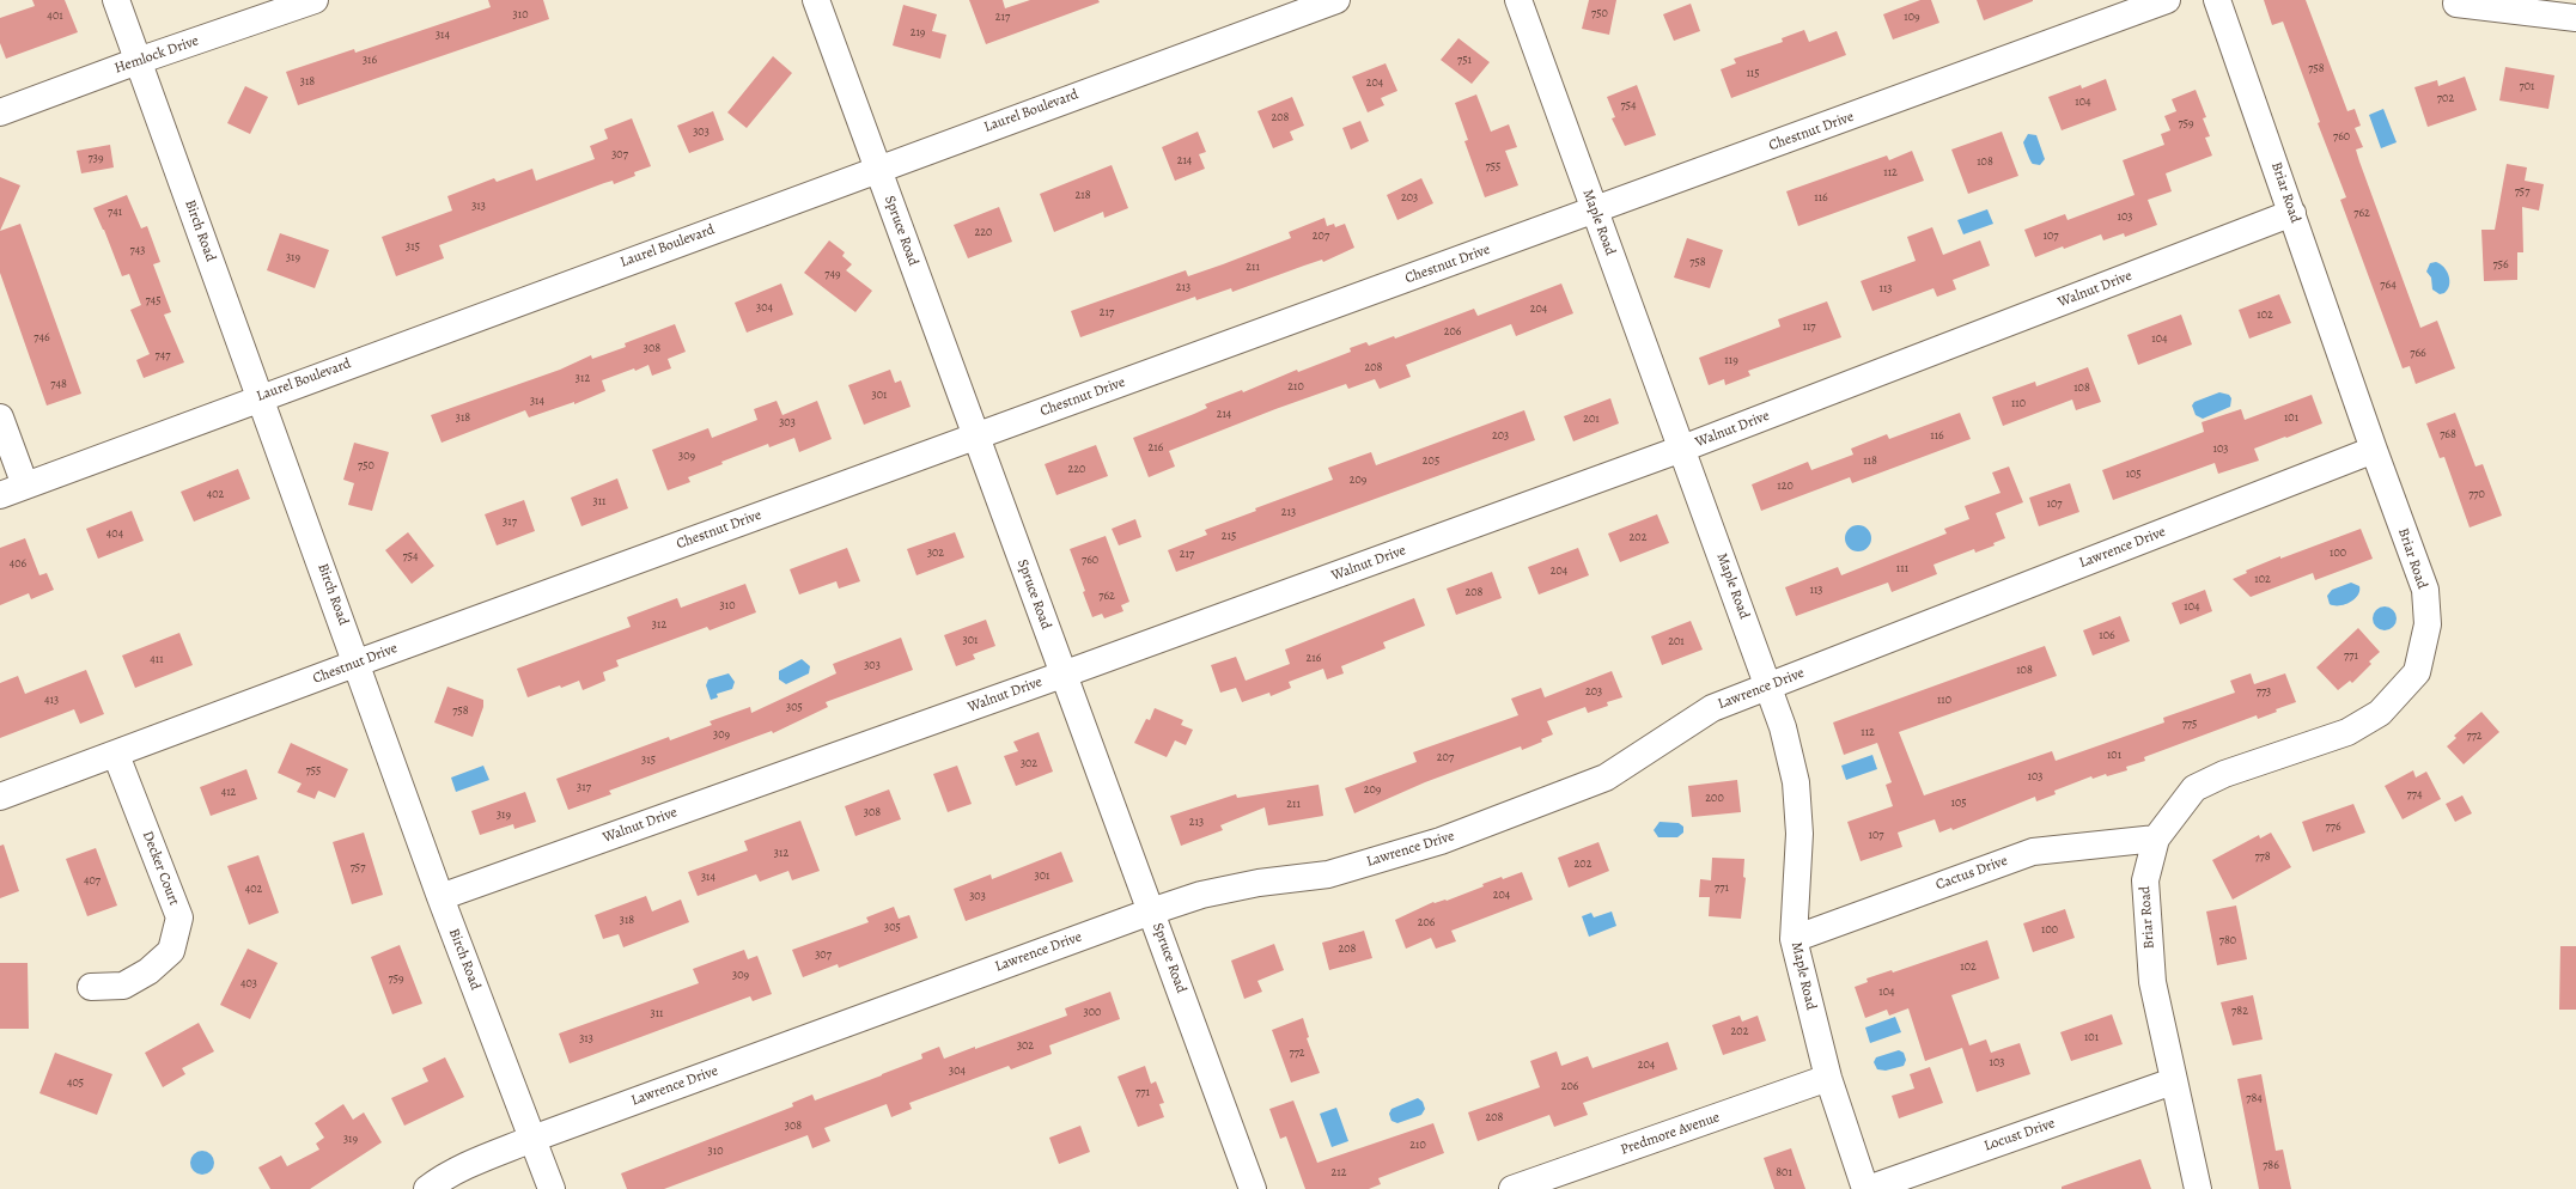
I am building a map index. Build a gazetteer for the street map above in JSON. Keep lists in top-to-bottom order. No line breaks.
{"streets":{"street":["Hemlock Drive","Laurel Boulevard","Chestnut Drive","Briar Road","Maple Road","Birch Road","Spruce Road","Walnut Drive","Lawrence Drive","Decker Court","Cactus Drive","Predmore Avenue","Locust Drive"]},"crossings":[["Hemlock Drive","Birch Road"],["Laurel Boulevard","Birch Road"],["Laurel Boulevard","Spruce Road"],["Chestnut Drive","Maple Road"],["Chestnut Drive","Birch Road"],["Chestnut Drive","Spruce Road"],["Chestnut Drive","Decker Court"],["Briar Road","Walnut Drive"],["Briar Road","Lawrence Drive"],["Briar Road","Cactus Drive"],["Briar Road","Locust Drive"],["Maple Road","Walnut Drive"],["Maple Road","Lawrence Drive"],["Maple Road","Cactus Drive"],["Maple Road","Predmore Avenue"],["Maple Road","Locust Drive"],["Birch Road","Walnut Drive"],["Birch Road","Lawrence Drive"],["Spruce Road","Walnut Drive"],["Spruce Road","Lawrence Drive"]],"house_numbers":["750","310","401","217","109","219","314","316","751","758","115","318","204","701","702","104","754","208","759","303","760","307","739","214","108","755","112","757","218","203","116","313","741","762","103","220","207","107","315","743","319","758","756","211","749","764","213","113","745","304","204","217","102","117","206","746","104","308","766","747","119","208","312","748","210","108","301","314","110","214","318","101","201","303","768","203","116","216","103","309","205","118","750","220","105","209","120","402","770","311","107","213","317","404","215","202","302","100","217","754","760","406","111","204","102","113","208","762","310","104","312","106","301","201","771","216","411","303","108","203","773","413","110","305","758","775","112","309","772","101","207","315","302","755","103","317","209","412","774","200","105","211","308","319","213","776","107","312","778","202","757","301","314","407","771","402","204","303","318","206","305","100","780","208","307","102","309","759","403","104","782","300","311","202","101","313","302","772","103","204","304","405","206","771","784","208","308","319","210","310","786","212","801"]}
